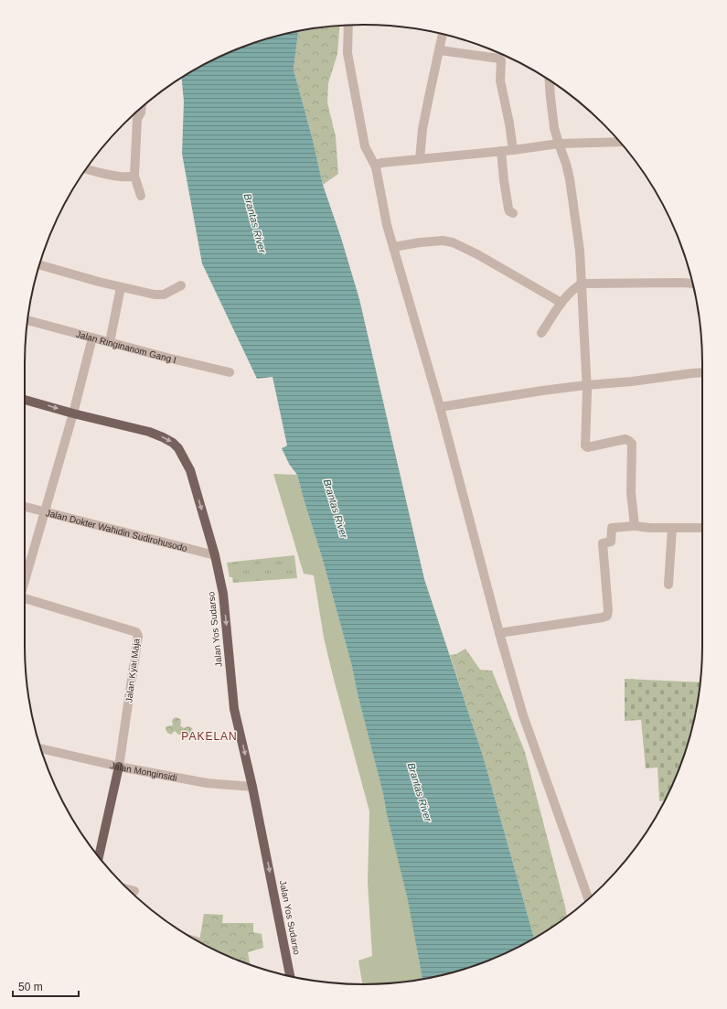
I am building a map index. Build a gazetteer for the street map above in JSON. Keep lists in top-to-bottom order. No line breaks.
{"streets":{"main road":["Jalan Yos Sudarso"],"street":["Jalan Ringinanom Gang I","Jalan Dokter Wahidin Sudirohusodo","Jalan Kyai Maja","Jalan Monginsidi"]},"crossings":[["Jalan Dokter Wahidin Sudirohusodo","Jalan Yos Sudarso"],["Jalan Yos Sudarso","Jalan Monginsidi"],["Jalan Kyai Maja","Jalan Monginsidi"]],"one_way":["Jalan Yos Sudarso"],"districts":["PAKELAN"],"water":["Brantas River"],"scale_bar":"50 m"}
